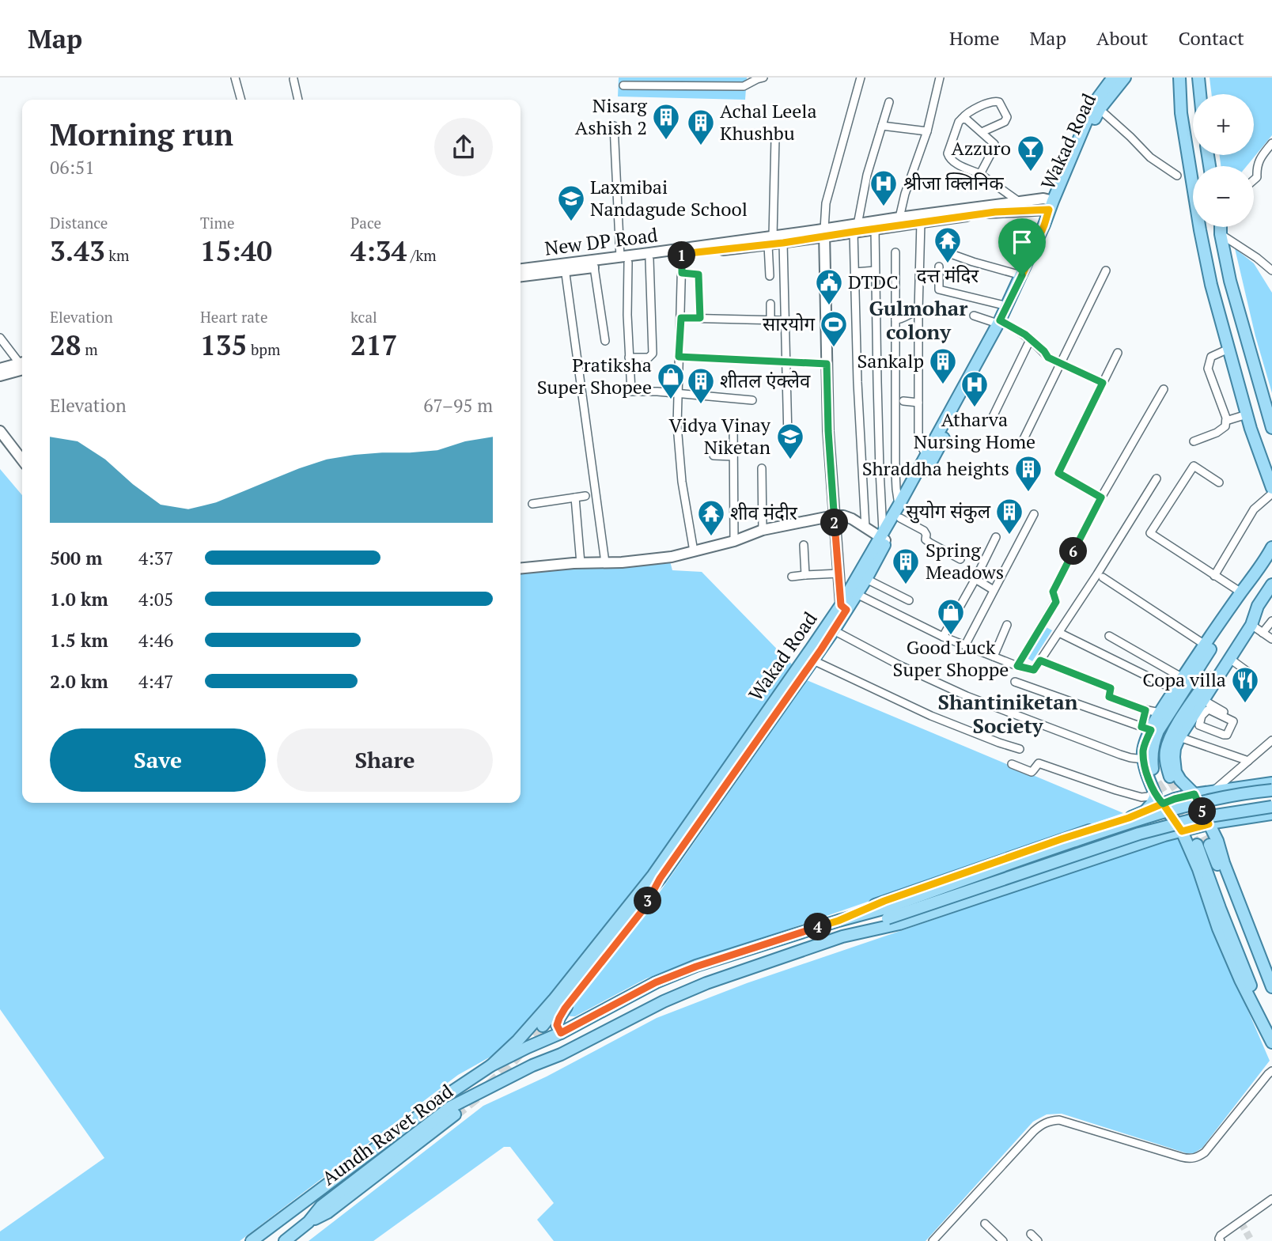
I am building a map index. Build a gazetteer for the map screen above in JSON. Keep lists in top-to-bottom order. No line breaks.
{"streets":{"main road":["Wakad Road","New DP Road","Aundh Ravet Road"]},"crossings":[["Wakad Road","New DP Road"],["Wakad Road","Aundh Ravet Road"]],"districts":["Gulmohar colony","Shantiniketan Society"],"places":{"building":["Nisarg Ashish 2","Achal Leela Khushbu","Sankalp","शीतल एंक्लेव","Shraddha heights","सुयोग संकुल","Spring Meadows"],"bar":["Azzuro"],"hospital":["श्रीजा क्लिनिक","Atharva Nursing Home"],"school or university":["Laxmibai Nandagude School","Vidya Vinay Niketan"],"temple":["दत्त मंदिर","शीव मंदीर"],"public building":["DTDC"],"sports":["सारयोग"],"shop":["Pratiksha Super Shopee","Good Luck Super Shoppe"],"restaurant":["Copa villa"]},"page":{"header":"Map","nav":["Home","Map","About","Contact"],"map_buttons":["+","−"],"heading":["Morning run","06:51"],"stats":[["Distance","3.43 km"],["Time","15:40"],["Pace","4:34 /km"],["Elevation","28 m"],["Heart rate","135 bpm"],["kcal","217"]],"pins":["1","2","6","5","3","4"],"chart":["Elevation","67–95 m"],"list":[{"name":"500 m","note":"4:37"},{"name":"1.0 km","note":"4:05"},{"name":"1.5 km","note":"4:46"},{"name":"2.0 km","note":"4:47"}],"buttons":["Save","Share"]}}
